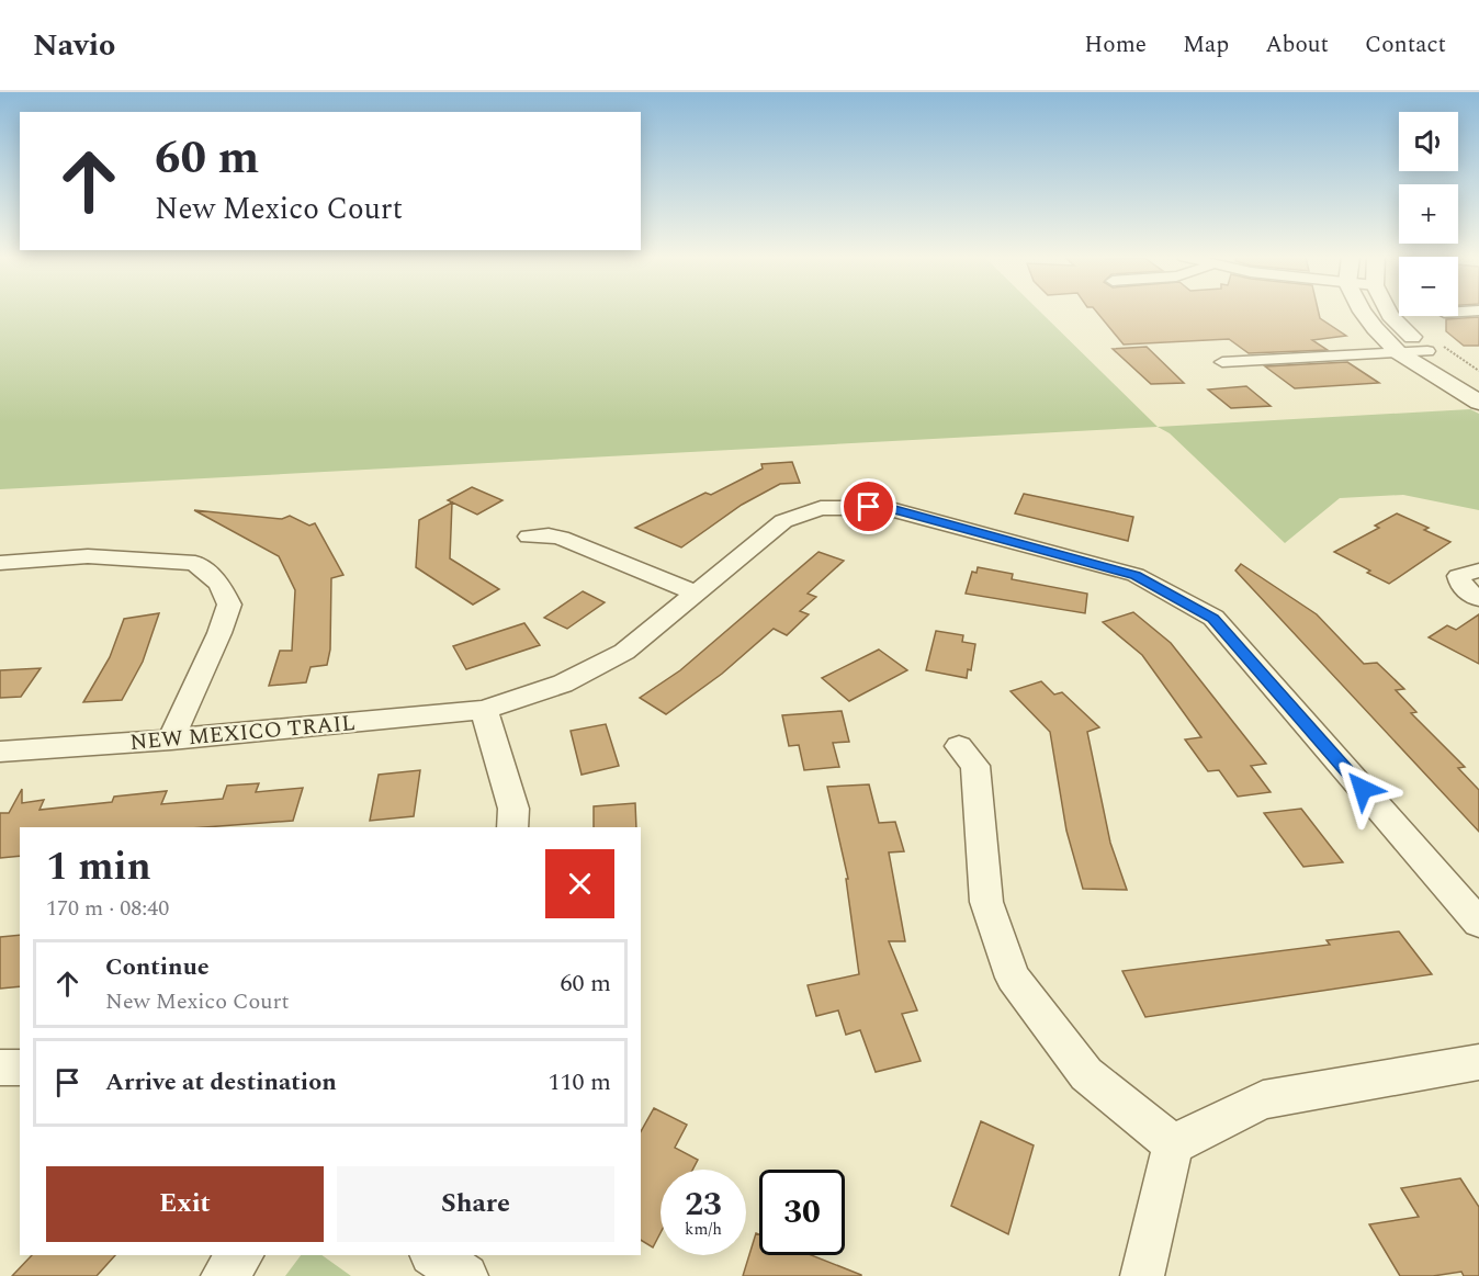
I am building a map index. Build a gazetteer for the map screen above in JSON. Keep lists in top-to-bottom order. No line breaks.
{"streets":{"street":["NEW MEXICO TRAIL"]},"page":{"header":"Navio","nav":["Home","Map","About","Contact"],"map_buttons":["+","−"],"turn":["60 m","New Mexico Court"],"heading":["1 min","170 m · 08:40"],"list":[{"name":"Continue","note":"New Mexico Court","value":"60 m"},{"name":"Arrive at destination","value":"110 m"}],"buttons":["Exit","Share"],"speed":"23 km/h","limit":"30"}}
